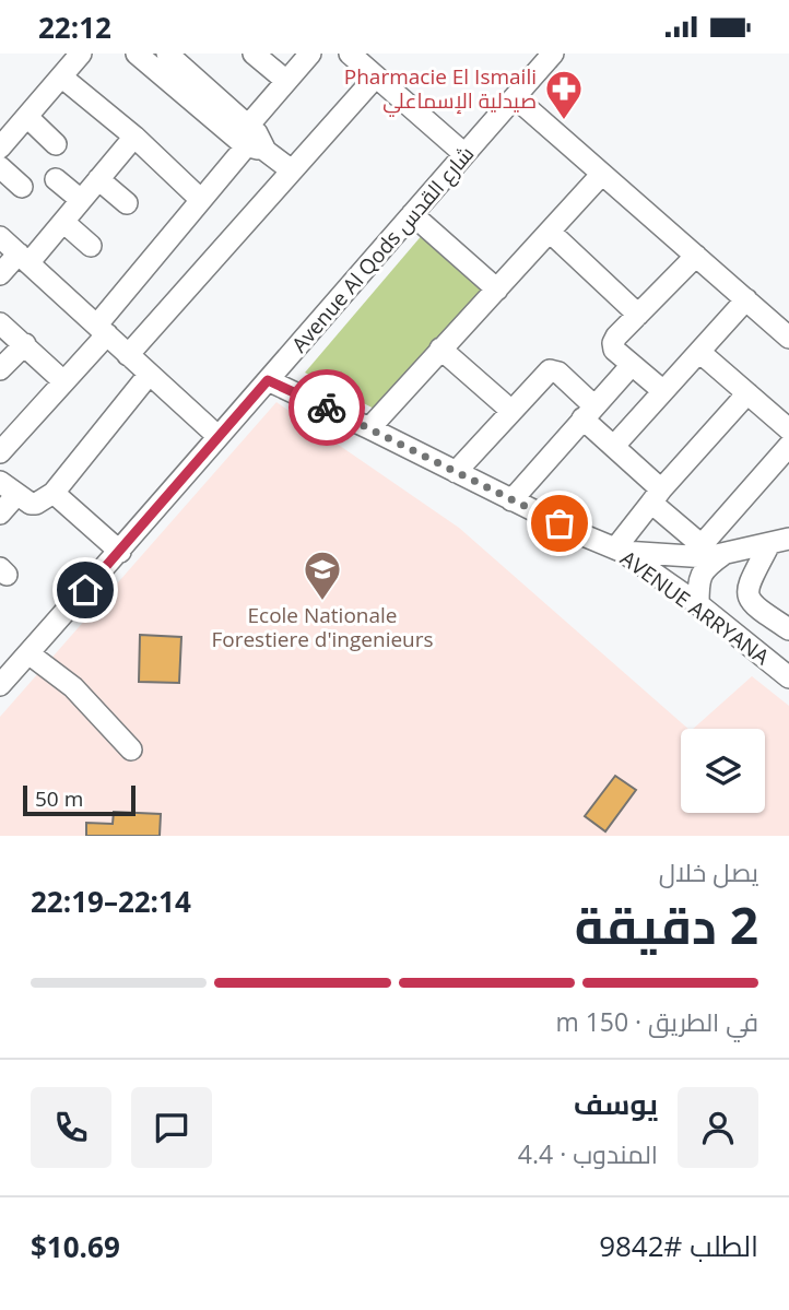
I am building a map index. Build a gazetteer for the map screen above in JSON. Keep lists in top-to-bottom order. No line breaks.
{"streets":{"street":["Avenue Al Qods شارع القدس","AVENUE ARRYANA"]},"crossings":[["Avenue Al Qods شارع القدس","AVENUE ARRYANA"]],"places":{"pharmacy":["Pharmacie El Ismaili صيدلية الإسماعلي"],"school or university":["Ecole Nationale Forestiere d'ingenieurs"]},"scale_bar":"50 m","page":{"status":"22:12","scale":"50 m","heading":["2 دقيقة","يصل خلال","22:14–22:19"],"panel":["يوسف","المندوب · 4.4","الطلب #9842","$10.69"],"bar":"في الطريق · 150 m"}}
